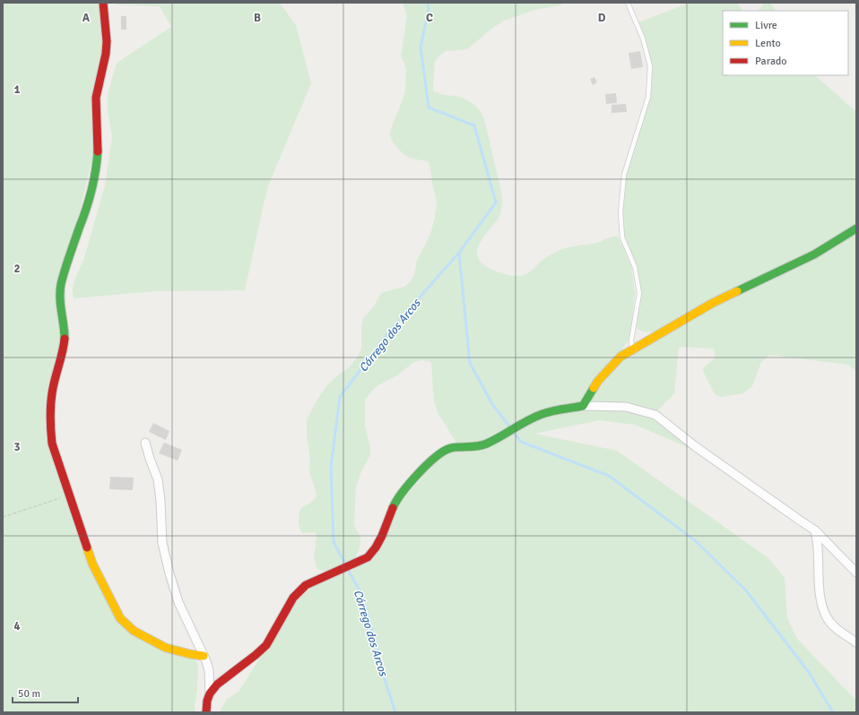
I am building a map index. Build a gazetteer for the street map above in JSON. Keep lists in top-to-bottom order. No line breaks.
{"water":["Córrego dos Arcos"],"legend":["Livre","Lento","Parado"],"scale_bar":"50 m","grid":{"columns":["A","B","C","D"],"rows":["1","2","3","4"]}}
